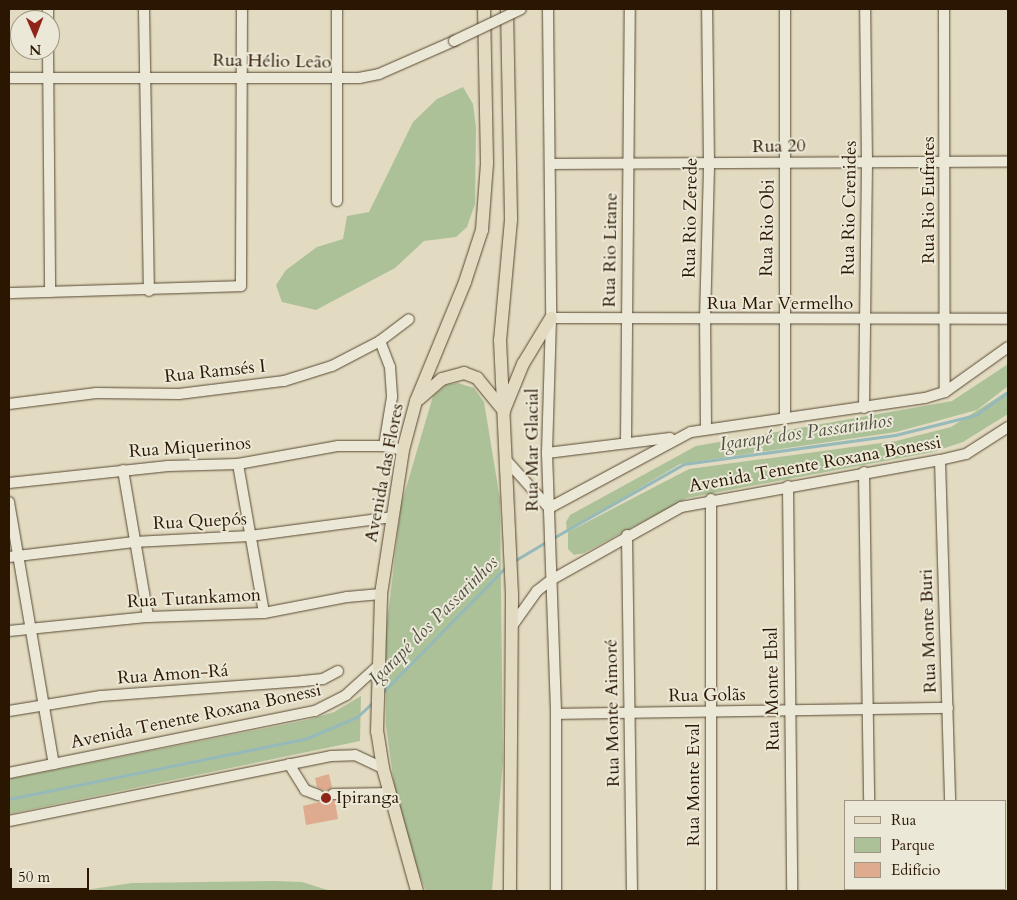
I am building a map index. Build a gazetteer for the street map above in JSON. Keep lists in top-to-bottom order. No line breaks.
{"streets":{"main road":["Avenida das Flores"],"street":["Rua Hélio Leão","Rua 20","Rua Rio Eufrates","Rua Rio Crenides","Rua Rio Zerede","Rua Rio Obi","Rua Rio Litane","Rua Mar Vermelho","Rua Ramsés I","Rua Miquerinos","Rua Mar Glacial","Avenida Tenente Roxana Bonessi","Rua Quepós","Rua Tutankamon","Rua Monte Buri","Rua Amon-Rá","Rua Monte Ebal","Rua Golãs","Rua Monte Aimoré","Rua Monte Eval"]},"crossings":[["Rua 20","Rua Rio Eufrates"],["Rua 20","Rua Rio Crenides"],["Rua 20","Rua Rio Zerede"],["Rua 20","Rua Rio Obi"],["Rua 20","Rua Rio Litane"],["Rua 20","Rua Mar Glacial"],["Rua Rio Eufrates","Rua Mar Vermelho"],["Rua Rio Crenides","Rua Mar Vermelho"],["Rua Rio Zerede","Rua Mar Vermelho"],["Rua Rio Obi","Rua Mar Vermelho"],["Rua Rio Litane","Rua Mar Vermelho"],["Rua Mar Vermelho","Rua Mar Glacial"],["Rua Miquerinos","Avenida das Flores"],["Rua Mar Glacial","Avenida Tenente Roxana Bonessi"],["Rua Mar Glacial","Rua Golãs"],["Avenida Tenente Roxana Bonessi","Avenida das Flores"],["Avenida Tenente Roxana Bonessi","Rua Monte Buri"],["Avenida Tenente Roxana Bonessi","Rua Monte Ebal"],["Avenida Tenente Roxana Bonessi","Rua Monte Aimoré"],["Avenida Tenente Roxana Bonessi","Rua Monte Eval"],["Avenida das Flores","Rua Quepós"],["Avenida das Flores","Rua Tutankamon"],["Rua Monte Buri","Rua Golãs"],["Rua Monte Ebal","Rua Golãs"],["Rua Golãs","Rua Monte Aimoré"],["Rua Golãs","Rua Monte Eval"]],"water":["Igarapé dos Passarinhos"],"places":["Ipiranga"],"legend":["Rua","Parque","Edifício"],"scale_bar":"50 m","north":"bottom"}
